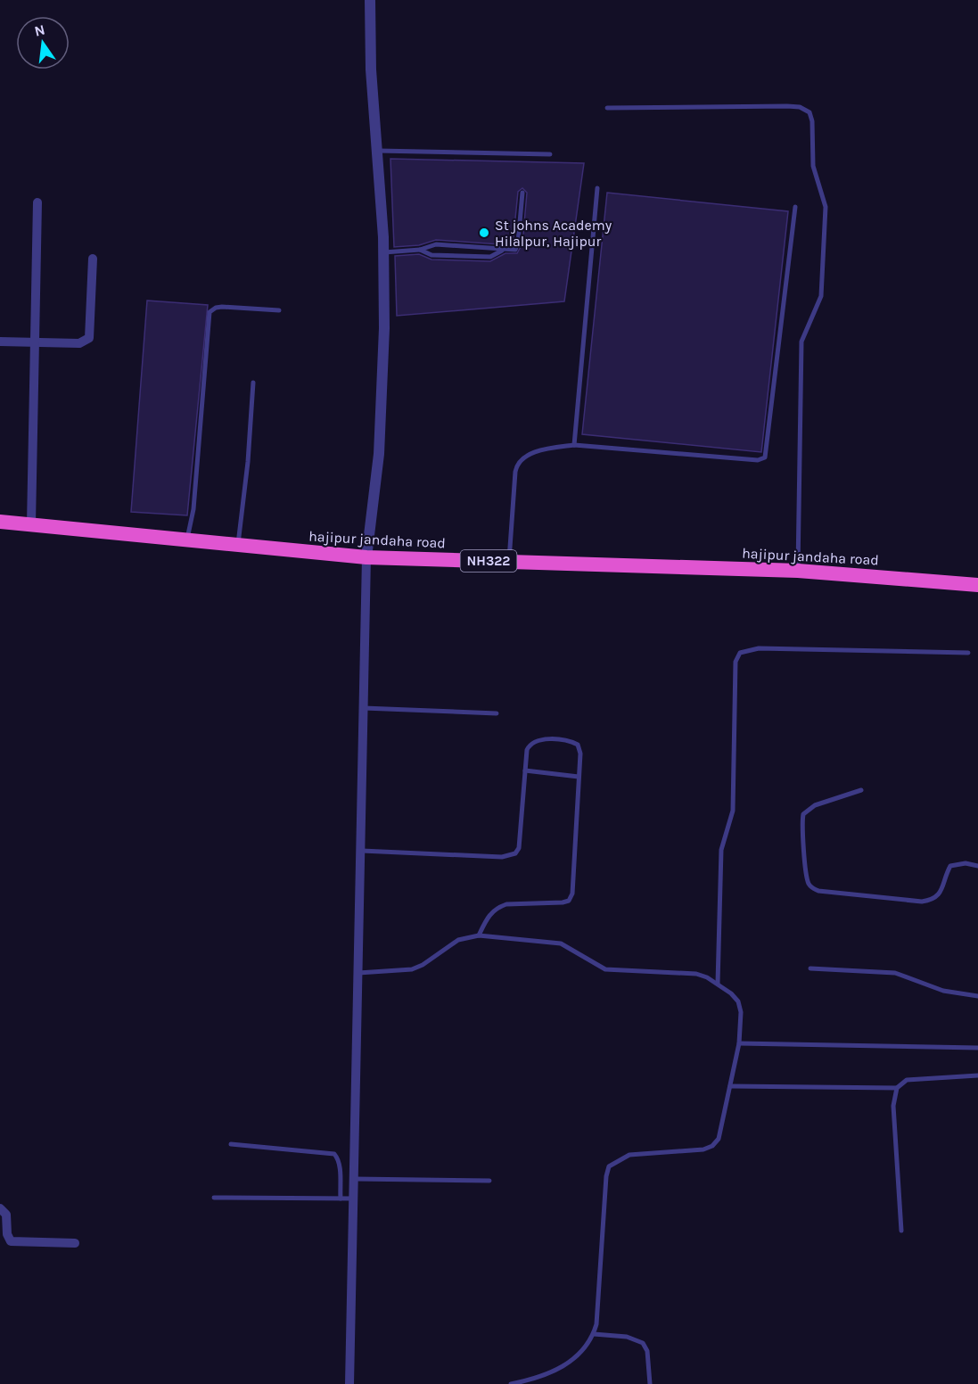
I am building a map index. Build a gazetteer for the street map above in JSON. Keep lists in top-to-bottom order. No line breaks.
{"streets":{"highway":["hajipur jandaha road","NH322"]},"places":["St johns Academy Hilalpur, Hajipur"],"north":"top"}
